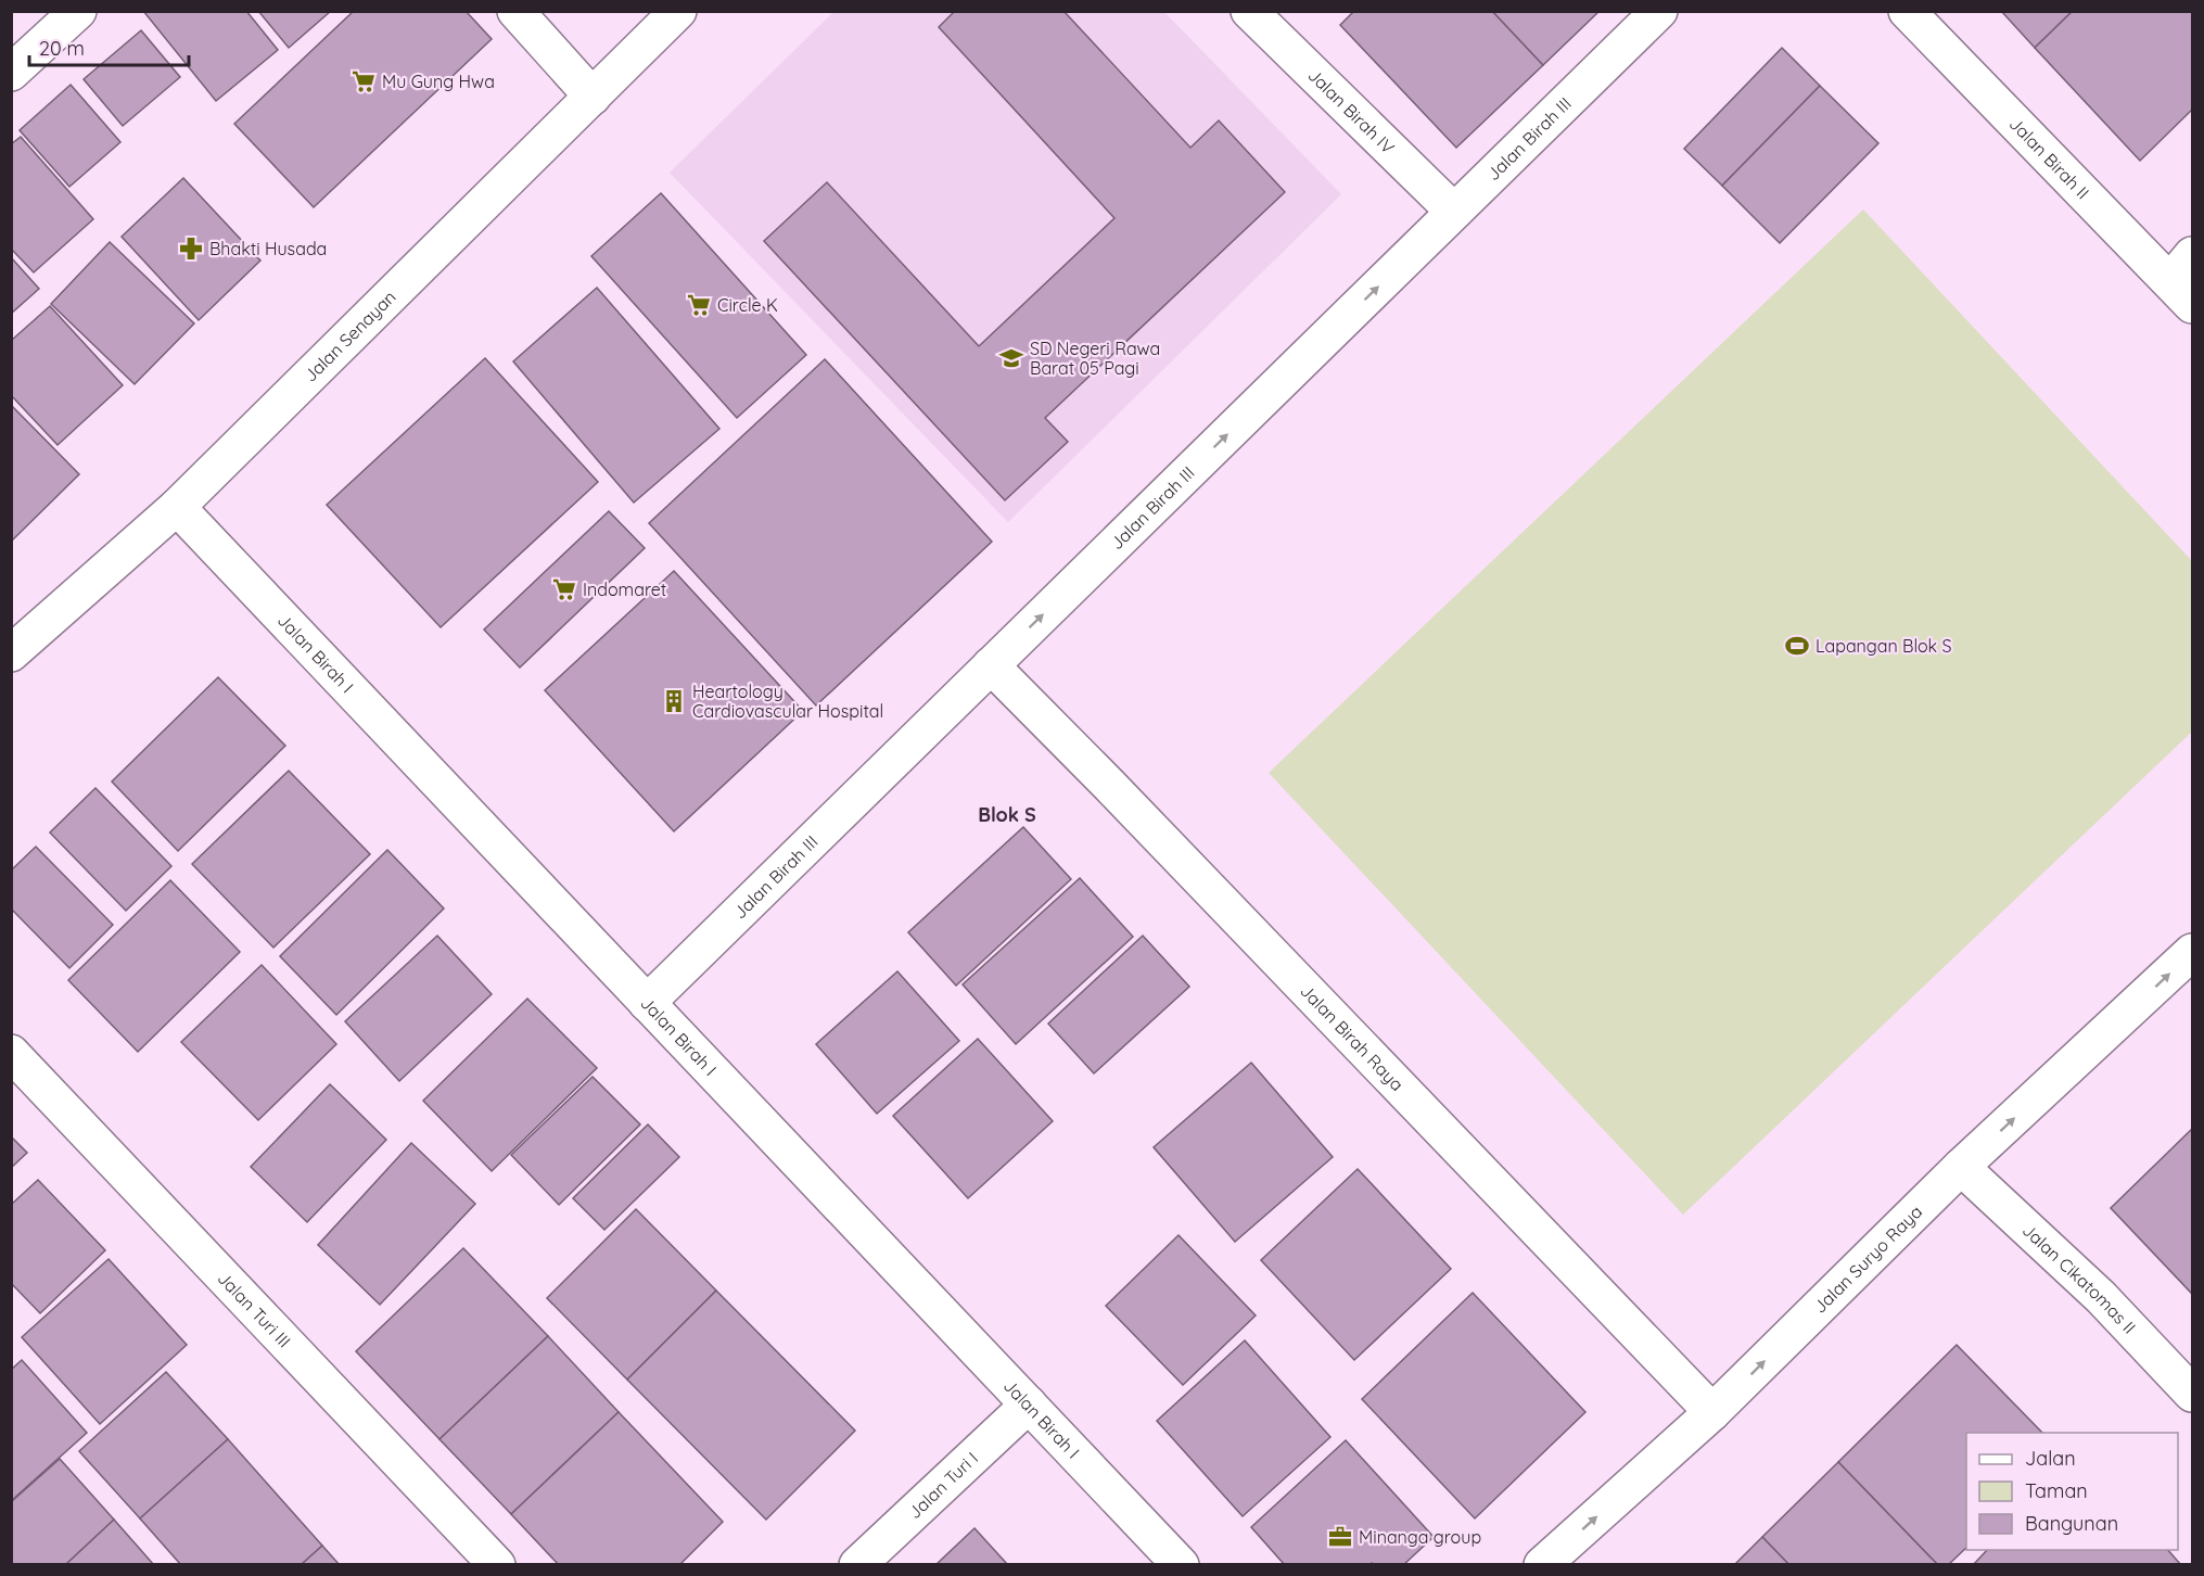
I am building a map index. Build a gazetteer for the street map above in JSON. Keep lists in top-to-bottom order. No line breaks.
{"streets":{"street":["Jalan Birah IV","Jalan Birah III","Jalan Birah II","Jalan Senayan","Jalan Birah I","Jalan Birah Raya","Jalan Suryo Raya","Jalan Cikatomas II","Jalan Turi III","Jalan Turi I"]},"crossings":[["Jalan Birah IV","Jalan Birah III"],["Jalan Birah III","Jalan Birah I"],["Jalan Birah III","Jalan Birah Raya"],["Jalan Senayan","Jalan Birah I"],["Jalan Birah I","Jalan Turi I"],["Jalan Birah Raya","Jalan Suryo Raya"],["Jalan Suryo Raya","Jalan Cikatomas II"]],"one_way":["Jalan Birah III","Jalan Suryo Raya"],"districts":["Blok S"],"places":{"supermarket":["Mu Gung Hwa","Circle K","Indomaret"],"pharmacy":["Bhakti Husada"],"school or university":["SD Negeri Rawa Barat 05 Pagi"],"sports":["Lapangan Blok S"],"building":["Heartology Cardiovascular Hospital"],"office":["Minanga group"]},"legend":["Jalan","Taman","Bangunan"],"scale_bar":"20 m"}
